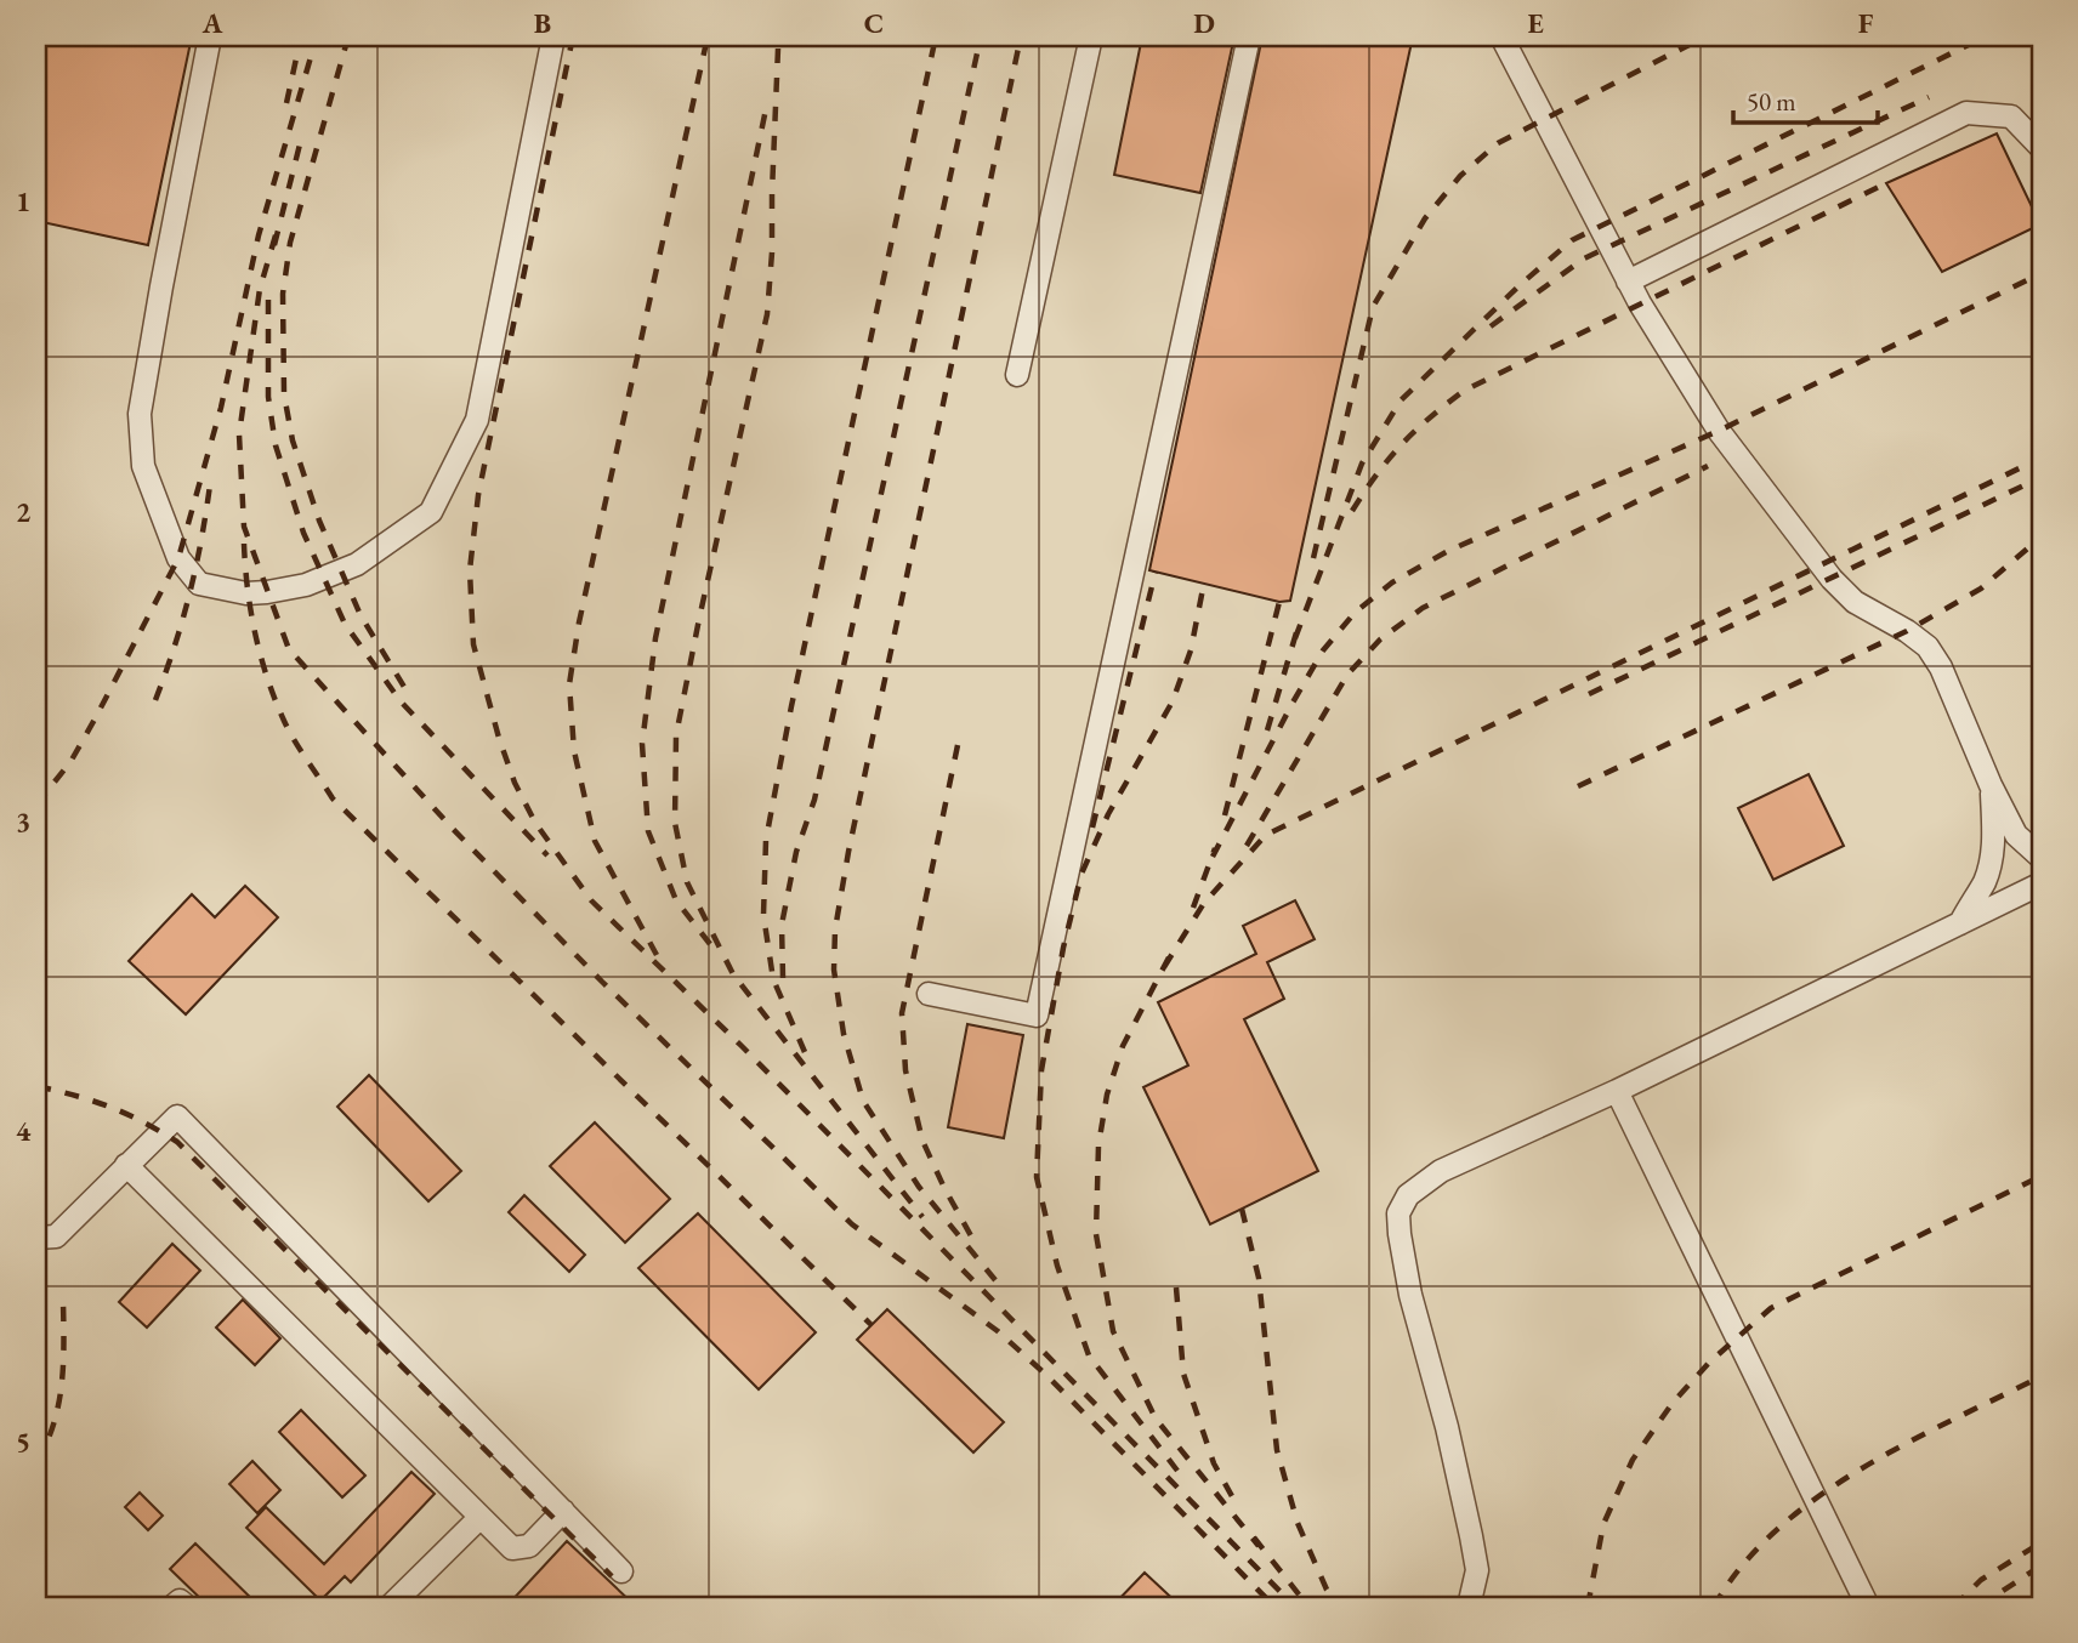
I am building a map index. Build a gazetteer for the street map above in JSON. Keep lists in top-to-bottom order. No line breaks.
{"scale_bar":"50 m","grid":{"columns":["A","B","C","D","E","F"],"rows":["1","2","3","4","5"]}}
